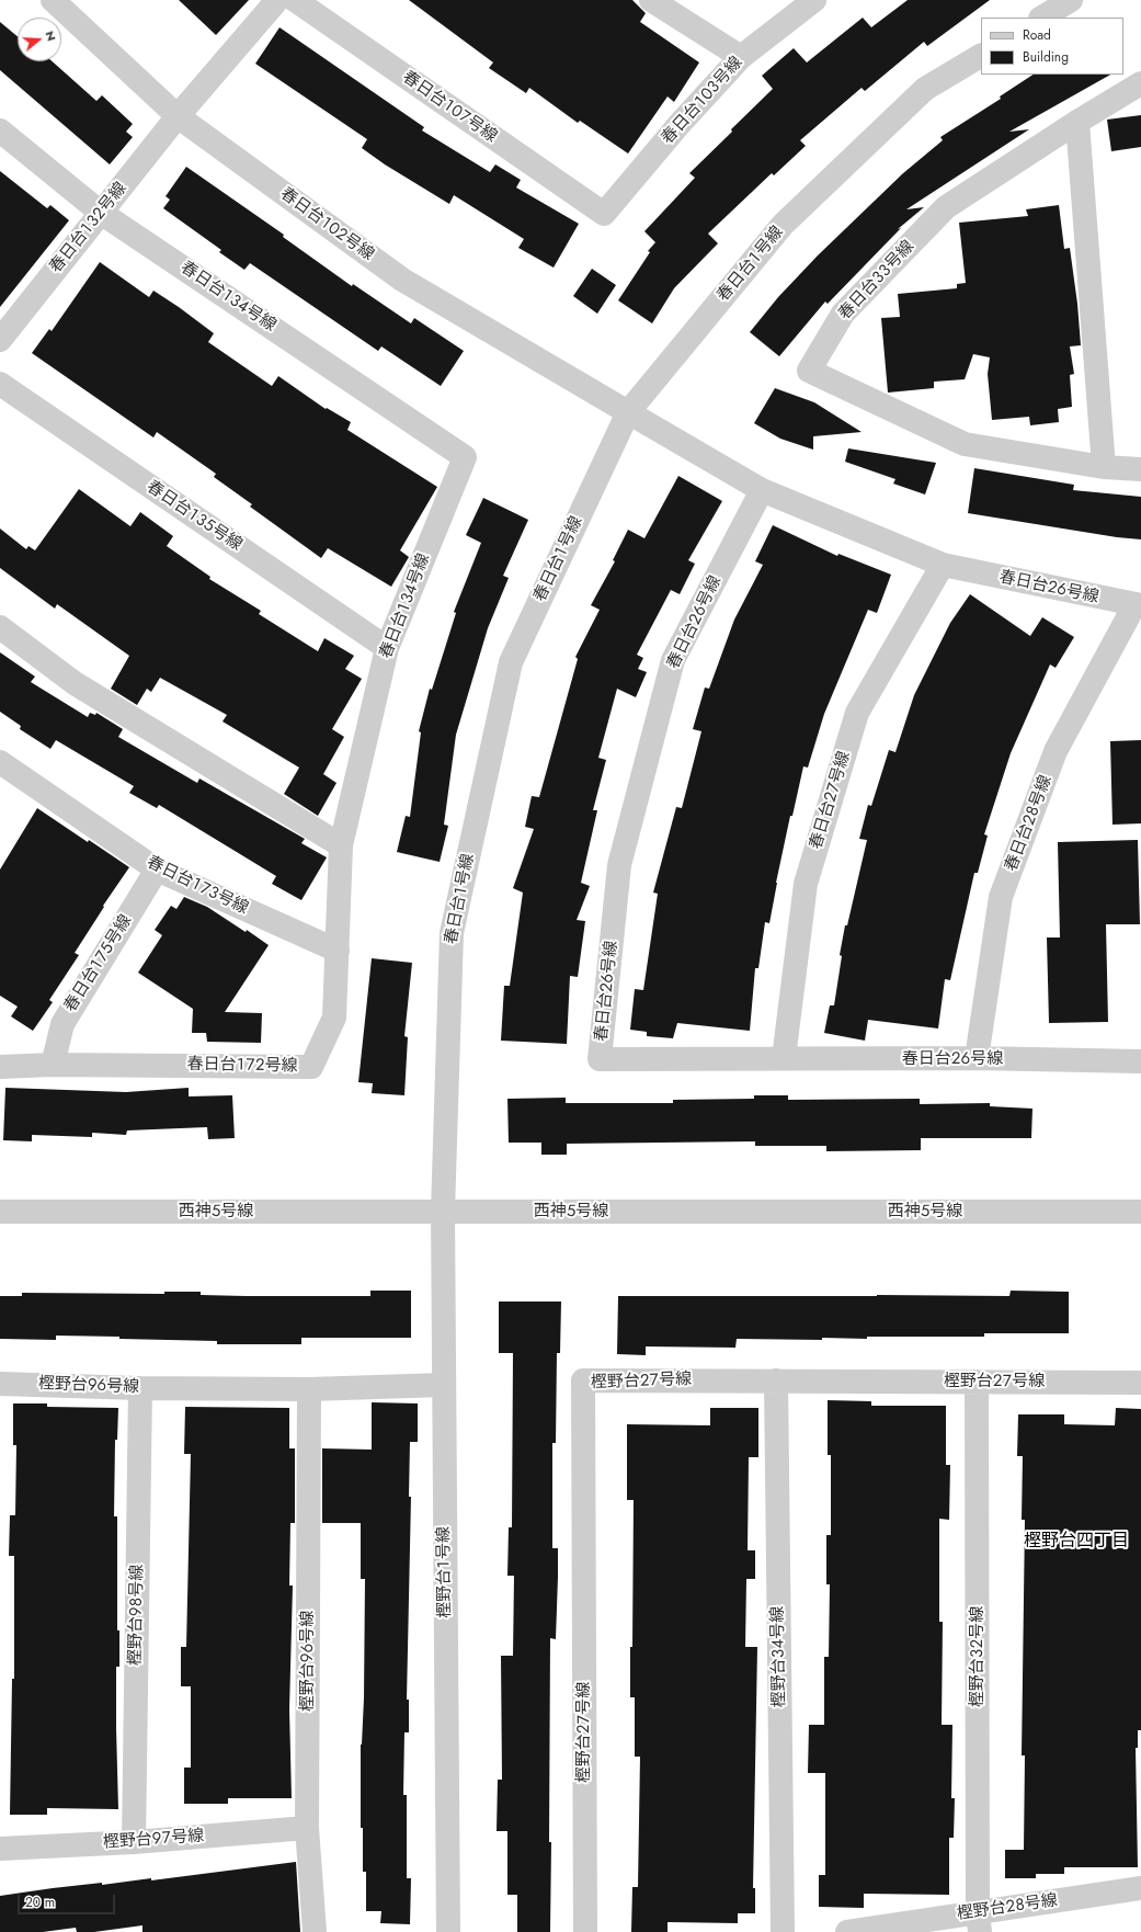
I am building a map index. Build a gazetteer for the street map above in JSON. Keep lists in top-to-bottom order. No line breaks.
{"streets":{"street":["春日台１０３号線","春日台１０７号線","春日台１０２号線","春日台１３２号線","春日台１号線","春日台３３号線","春日台１３４号線","春日台１３５号線","春日台２６号線","春日台２７号線","春日台２８号線","春日台１７３号線","春日台１７５号線","春日台１７２号線","西神５号線","樫野台２７号線","樫野台９６号線","樫野台１号線","樫野台９８号線","樫野台３４号線","樫野台３２号線","樫野台９７号線","樫野台２８号線"]},"crossings":[["春日台１０３号線","春日台１０７号線"],["春日台１０２号線","春日台１３２号線"],["春日台１０２号線","春日台１号線"],["春日台１０２号線","春日台２６号線"],["春日台１３２号線","春日台１３４号線"],["春日台１号線","春日台２６号線"],["春日台１号線","西神５号線"],["春日台１号線","樫野台１号線"],["春日台１３４号線","春日台１３５号線"],["春日台１３４号線","春日台１７２号線"],["春日台２６号線","春日台２７号線"],["春日台２６号線","春日台２８号線"],["春日台１７３号線","春日台１７５号線"],["春日台１７３号線","春日台１７２号線"],["春日台１７５号線","春日台１７２号線"],["西神５号線","樫野台１号線"],["樫野台２７号線","樫野台３４号線"],["樫野台２７号線","樫野台３２号線"],["樫野台９６号線","樫野台１号線"],["樫野台９６号線","樫野台９８号線"],["樫野台９６号線","樫野台９７号線"],["樫野台９８号線","樫野台９７号線"],["樫野台３２号線","樫野台２８号線"]],"districts":["樫野台四丁目"],"legend":["Road","Building"],"scale_bar":"20 m","north":"right"}
